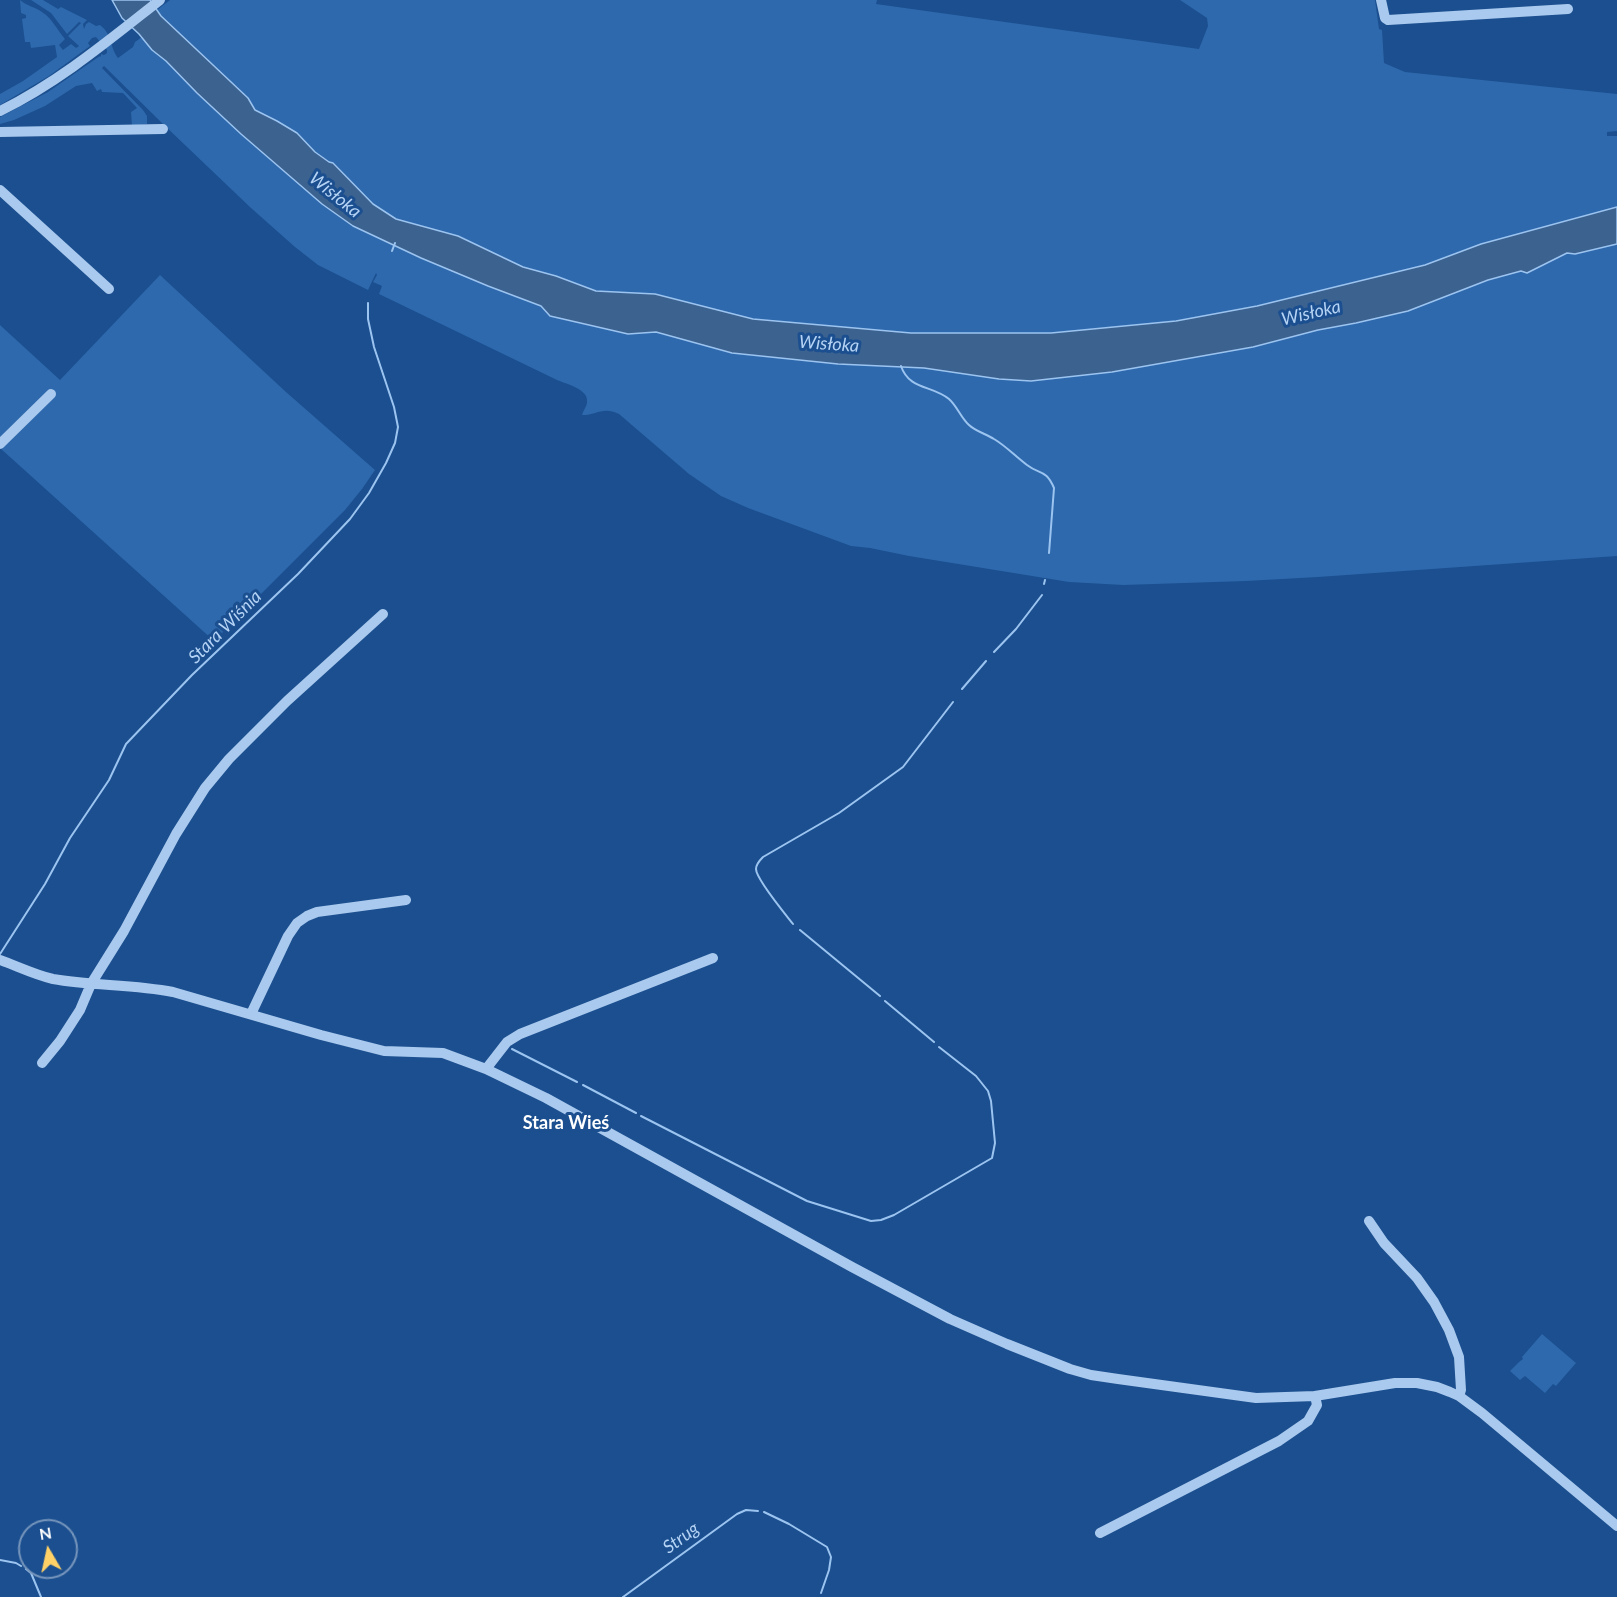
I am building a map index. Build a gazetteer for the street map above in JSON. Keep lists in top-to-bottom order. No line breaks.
{"districts":["Stara Wieś"],"water":["Wisłoka","Stara Wiśnia","Strug"],"north":"top"}
